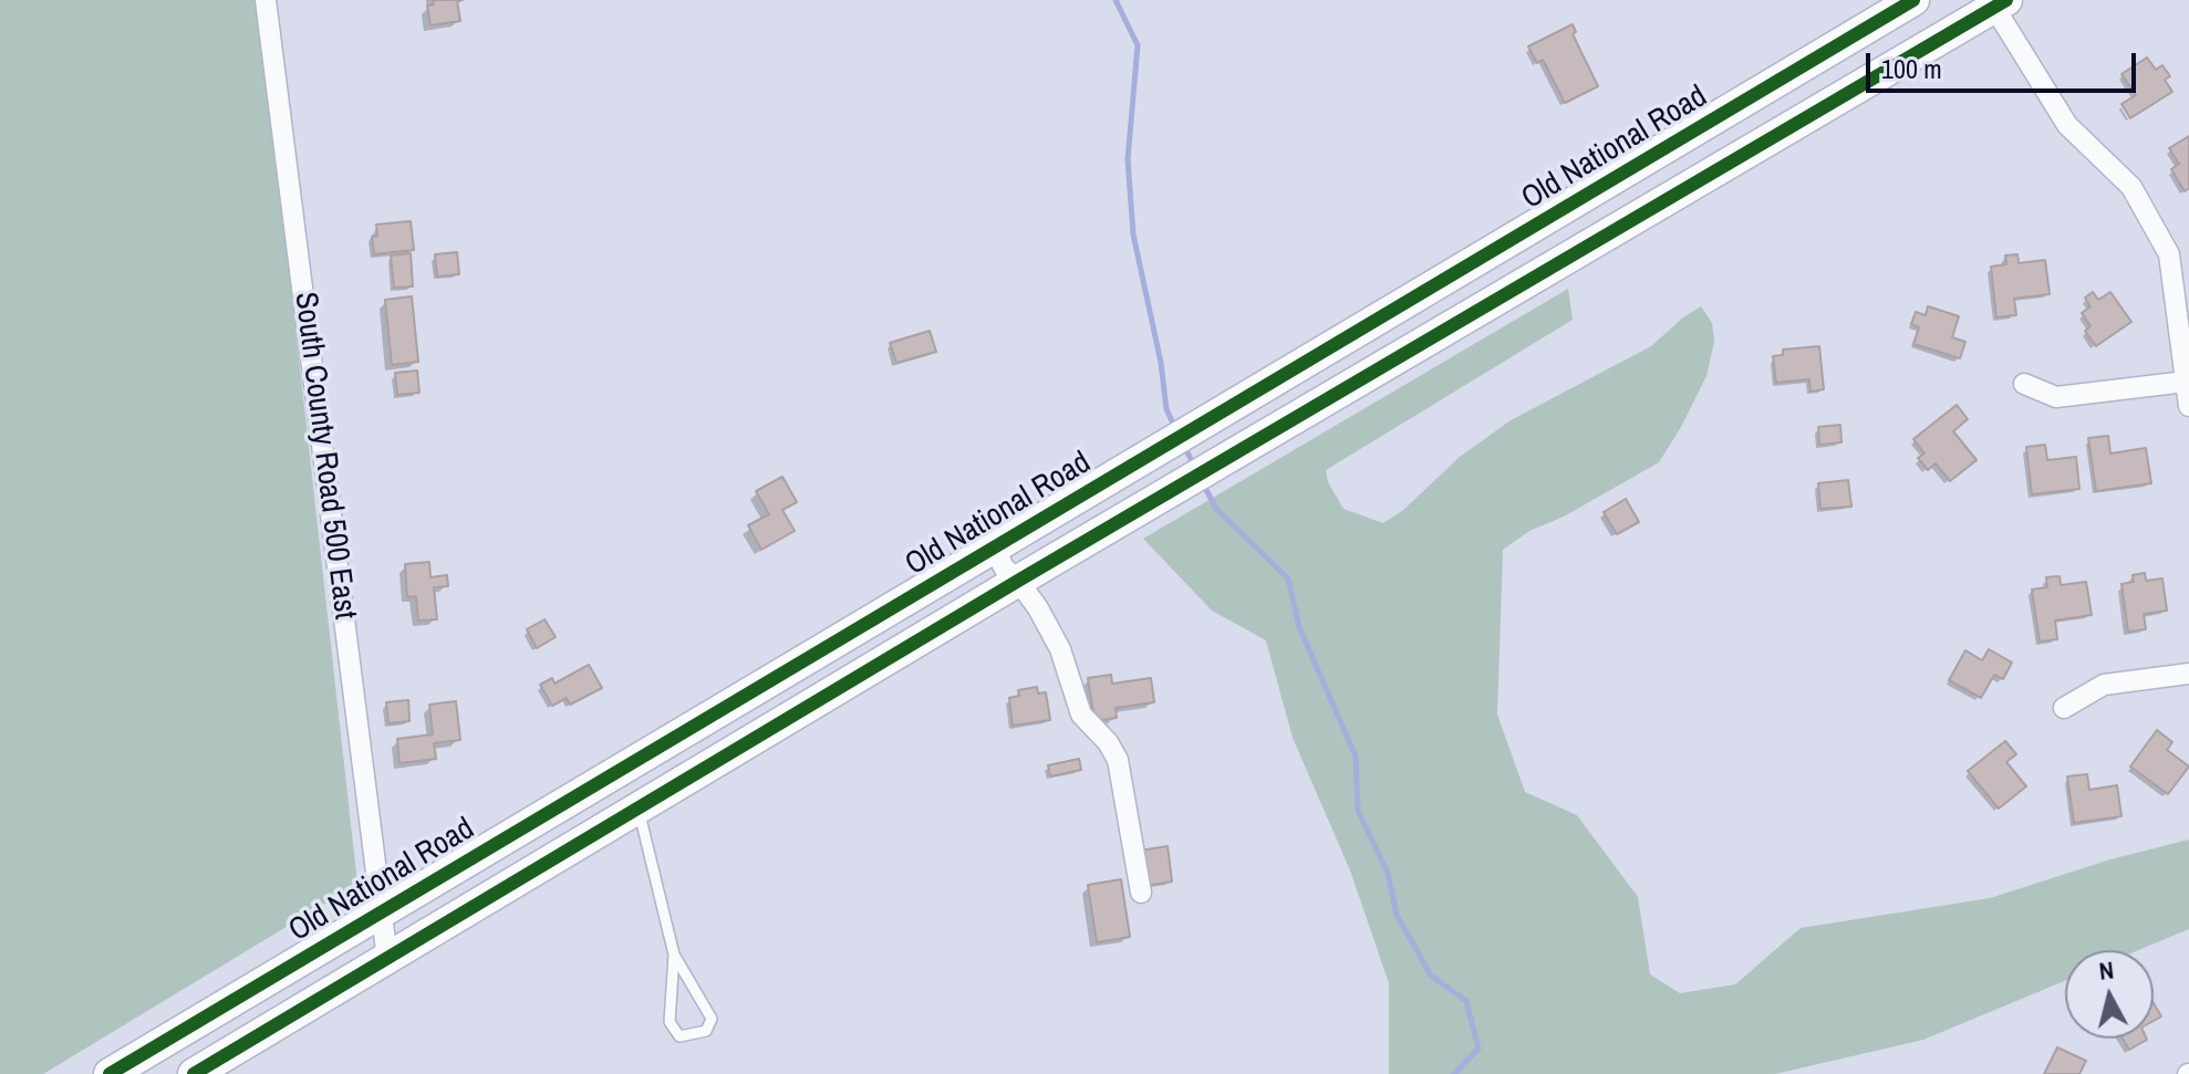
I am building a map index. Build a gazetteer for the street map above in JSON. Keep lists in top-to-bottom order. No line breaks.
{"streets":{"main road":["Old National Road"],"street":["South County Road 500 East"]},"crossings":[["Old National Road","South County Road 500 East"]],"scale_bar":"100 m","north":"top"}
